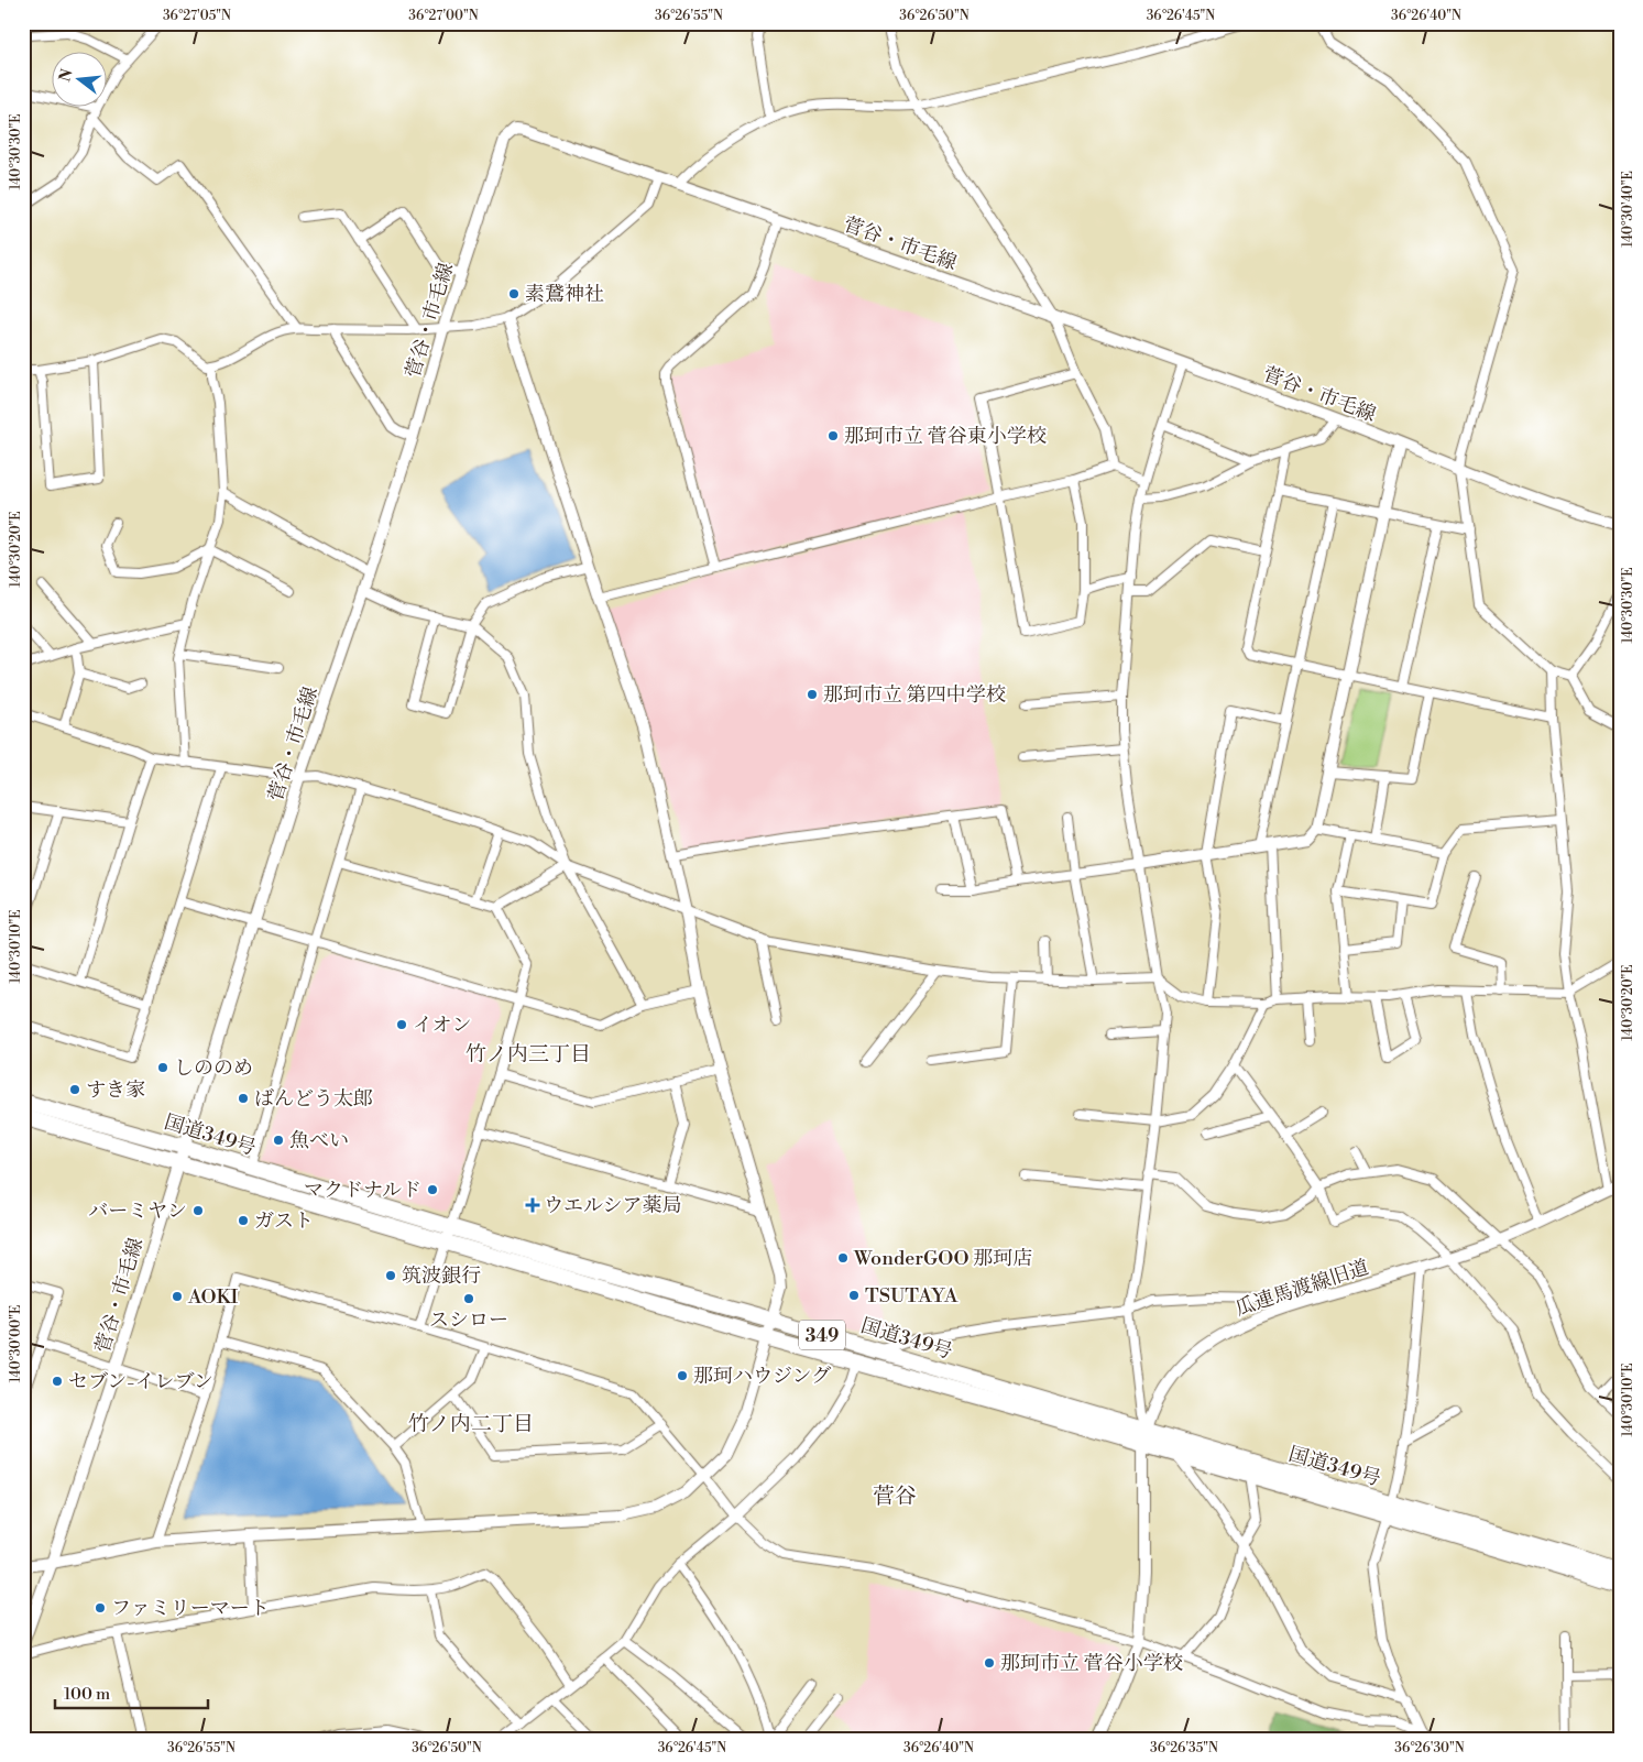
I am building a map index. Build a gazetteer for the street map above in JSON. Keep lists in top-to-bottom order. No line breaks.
{"streets":{"highway":["国道349号","349"],"street":["菅谷・市毛線","瓜連馬渡線旧道"]},"crossings":[["菅谷・市毛線","国道349号"],["国道349号","瓜連馬渡線旧道"]],"districts":["竹ノ内三丁目","竹ノ内二丁目","菅谷"],"places":{"other":["素鵞神社","那珂市立 菅谷東小学校","那珂市立 第四中学校","イオン","しののめ","すき家","ばんどう太郎","魚べい","マクドナルド","バーミヤン","ガスト","WonderGOO 那珂店","筑波銀行","TSUTAYA","AOKI","スシロー","那珂ハウジング","セブン-イレブン","ファミリーマート","那珂市立 菅谷小学校"],"health":["ウエルシア薬局"]},"scale_bar":"100 m","north":"left","coordinates":["36°27'05\"N","36°27'00\"N","36°26'55\"N","36°26'50\"N","36°26'45\"N","36°26'40\"N","140°30'30\"E","140°30'40\"E","140°30'20\"E","140°30'10\"E","140°30'00\"E","36°26'35\"N","36°26'30\"N"]}
